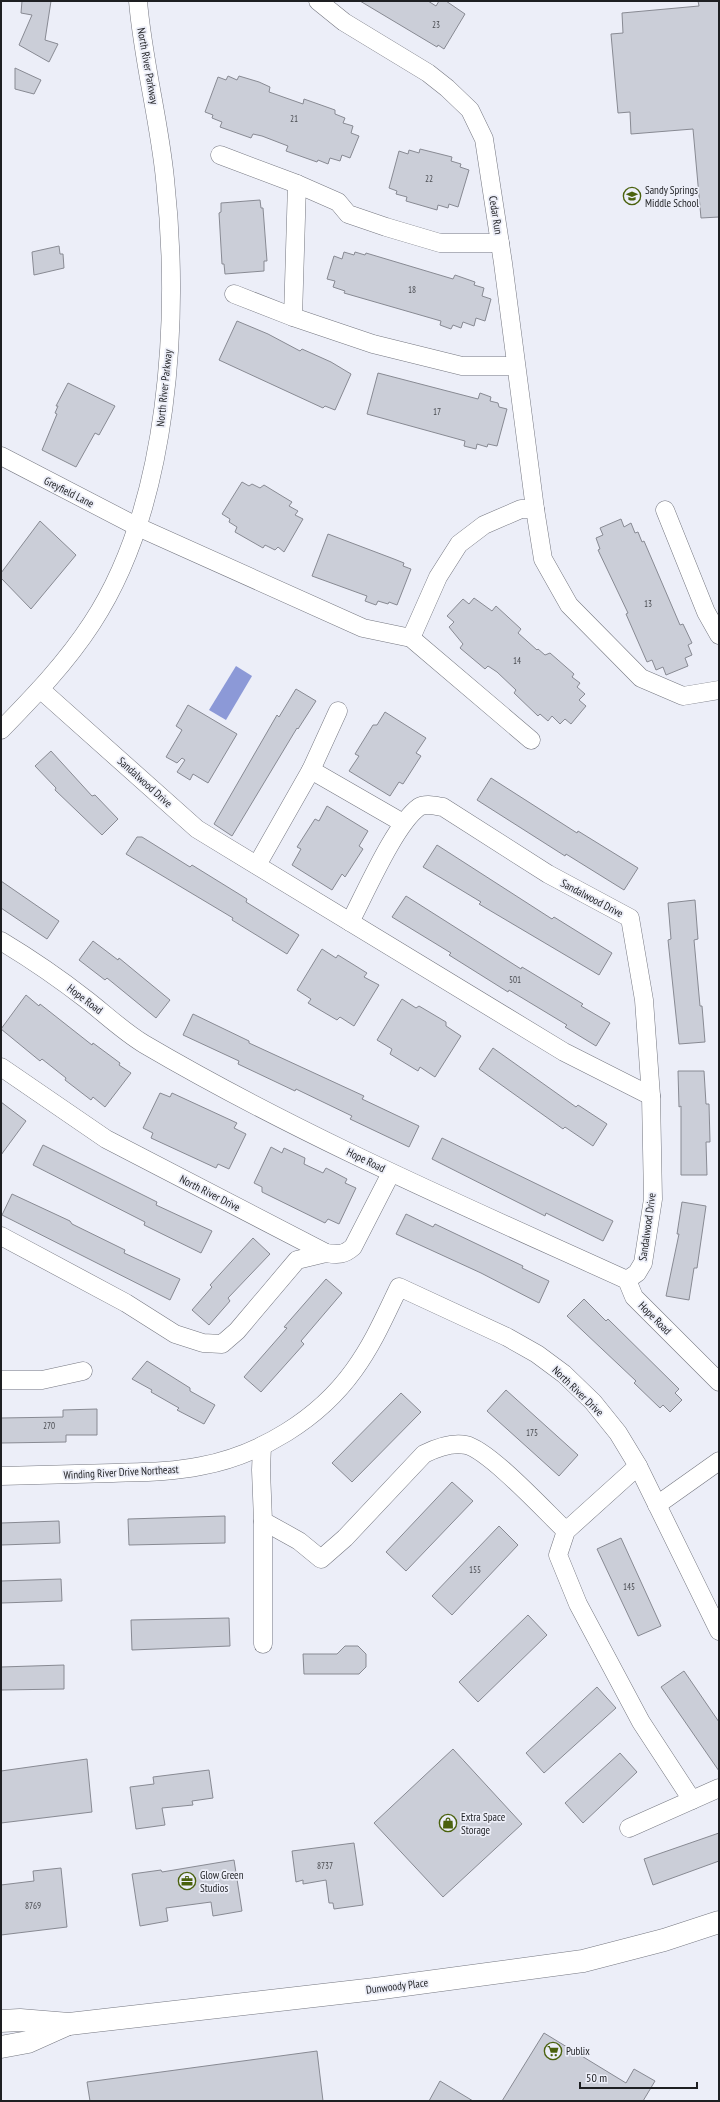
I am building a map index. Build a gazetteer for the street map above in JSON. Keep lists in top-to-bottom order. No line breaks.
{"streets":{"street":["North River Parkway","Cedar Run","Greyfield Lane","Sandalwood Drive","Hope Road","North River Drive","Winding River Drive Northeast","Dunwoody Place"]},"crossings":[["North River Parkway","Greyfield Lane"],["North River Parkway","Sandalwood Drive"],["Sandalwood Drive","Hope Road"],["Hope Road","North River Drive"],["North River Drive","Winding River Drive Northeast"]],"places":{"school or university":["Sandy Springs Middle School"],"shop":["Extra Space Storage"],"office":["Glow Green Studios"],"supermarket":["Publix"]},"house_numbers":["23","21","22","18","17","13","14","501","270","175","155","145","8737","8769"],"scale_bar":"50 m"}
